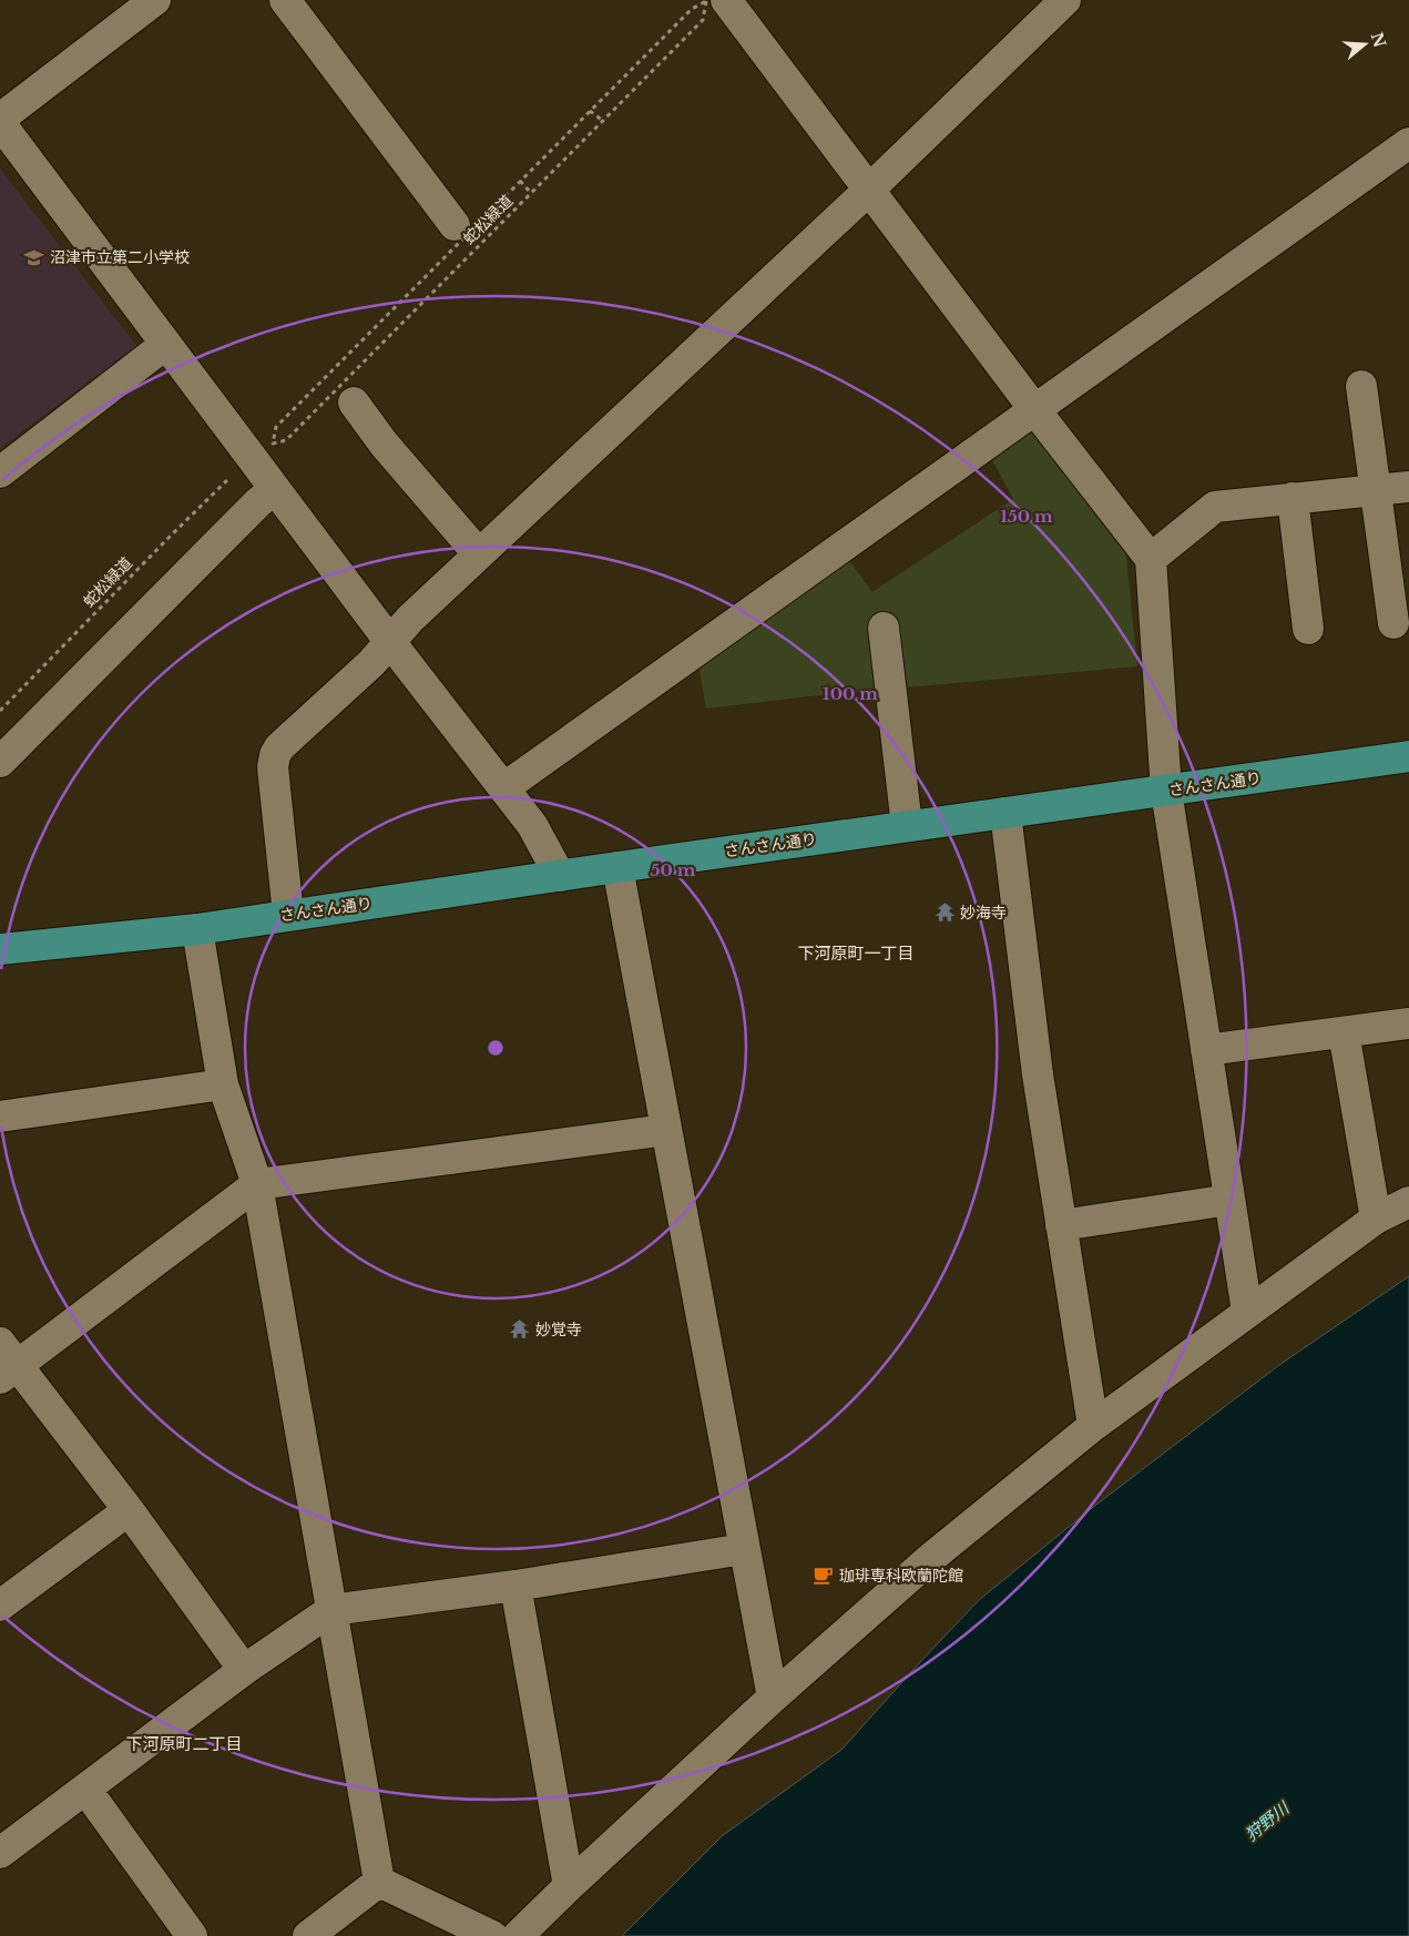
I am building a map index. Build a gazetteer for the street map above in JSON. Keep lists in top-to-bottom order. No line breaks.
{"streets":{"main road":["さんさん通り"],"path":["蛇松緑道"]},"districts":["下河原町一丁目","下河原町二丁目"],"water":["狩野川"],"places":{"school or university":["沼津市立第二小学校"],"temple":["妙海寺","妙覚寺"],"cafe":["珈琲専科欧蘭陀館"]},"north":"right","rings":["150 m","100 m","50 m"]}
